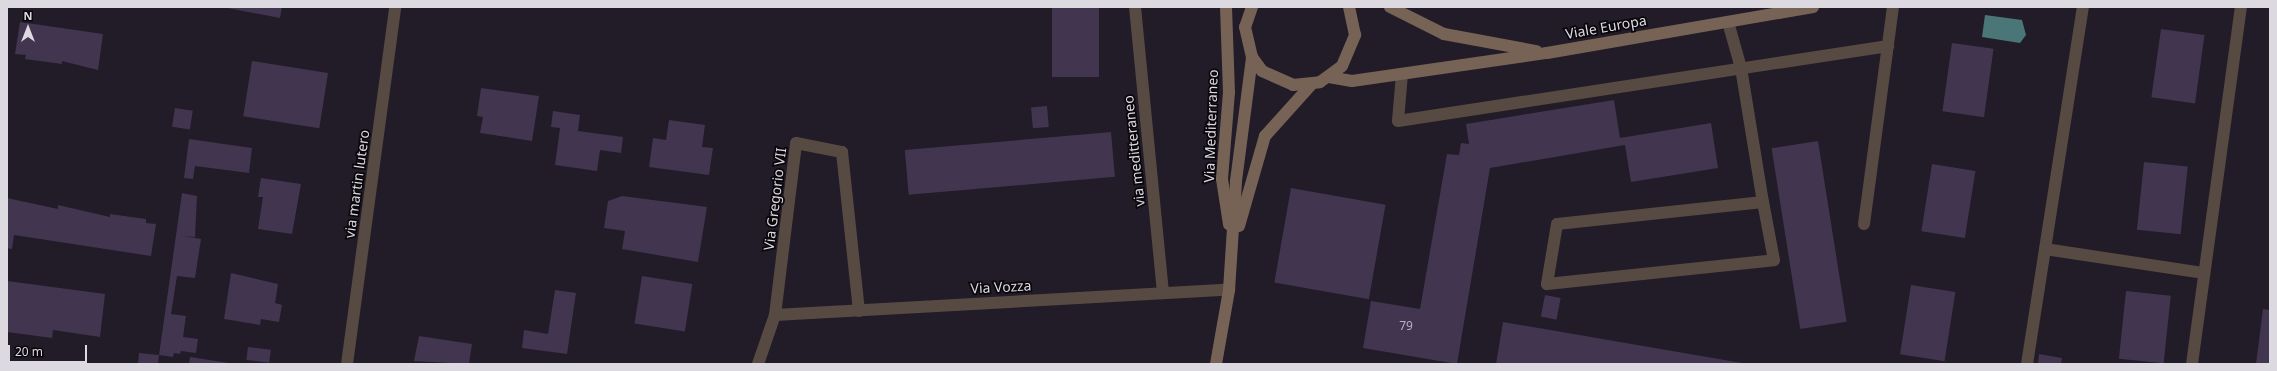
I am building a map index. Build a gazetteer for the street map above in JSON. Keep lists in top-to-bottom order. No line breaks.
{"streets":{"main road":["Viale Europa","Via Mediterraneo"],"street":["via meditteraneo","via martin lutero","Via Gregorio VII","Via Vozza"]},"crossings":[["Via Mediterraneo","Via Vozza"],["via meditteraneo","Via Vozza"],["Via Gregorio VII","Via Vozza"]],"house_numbers":["79"],"scale_bar":"20 m","north":"top"}
